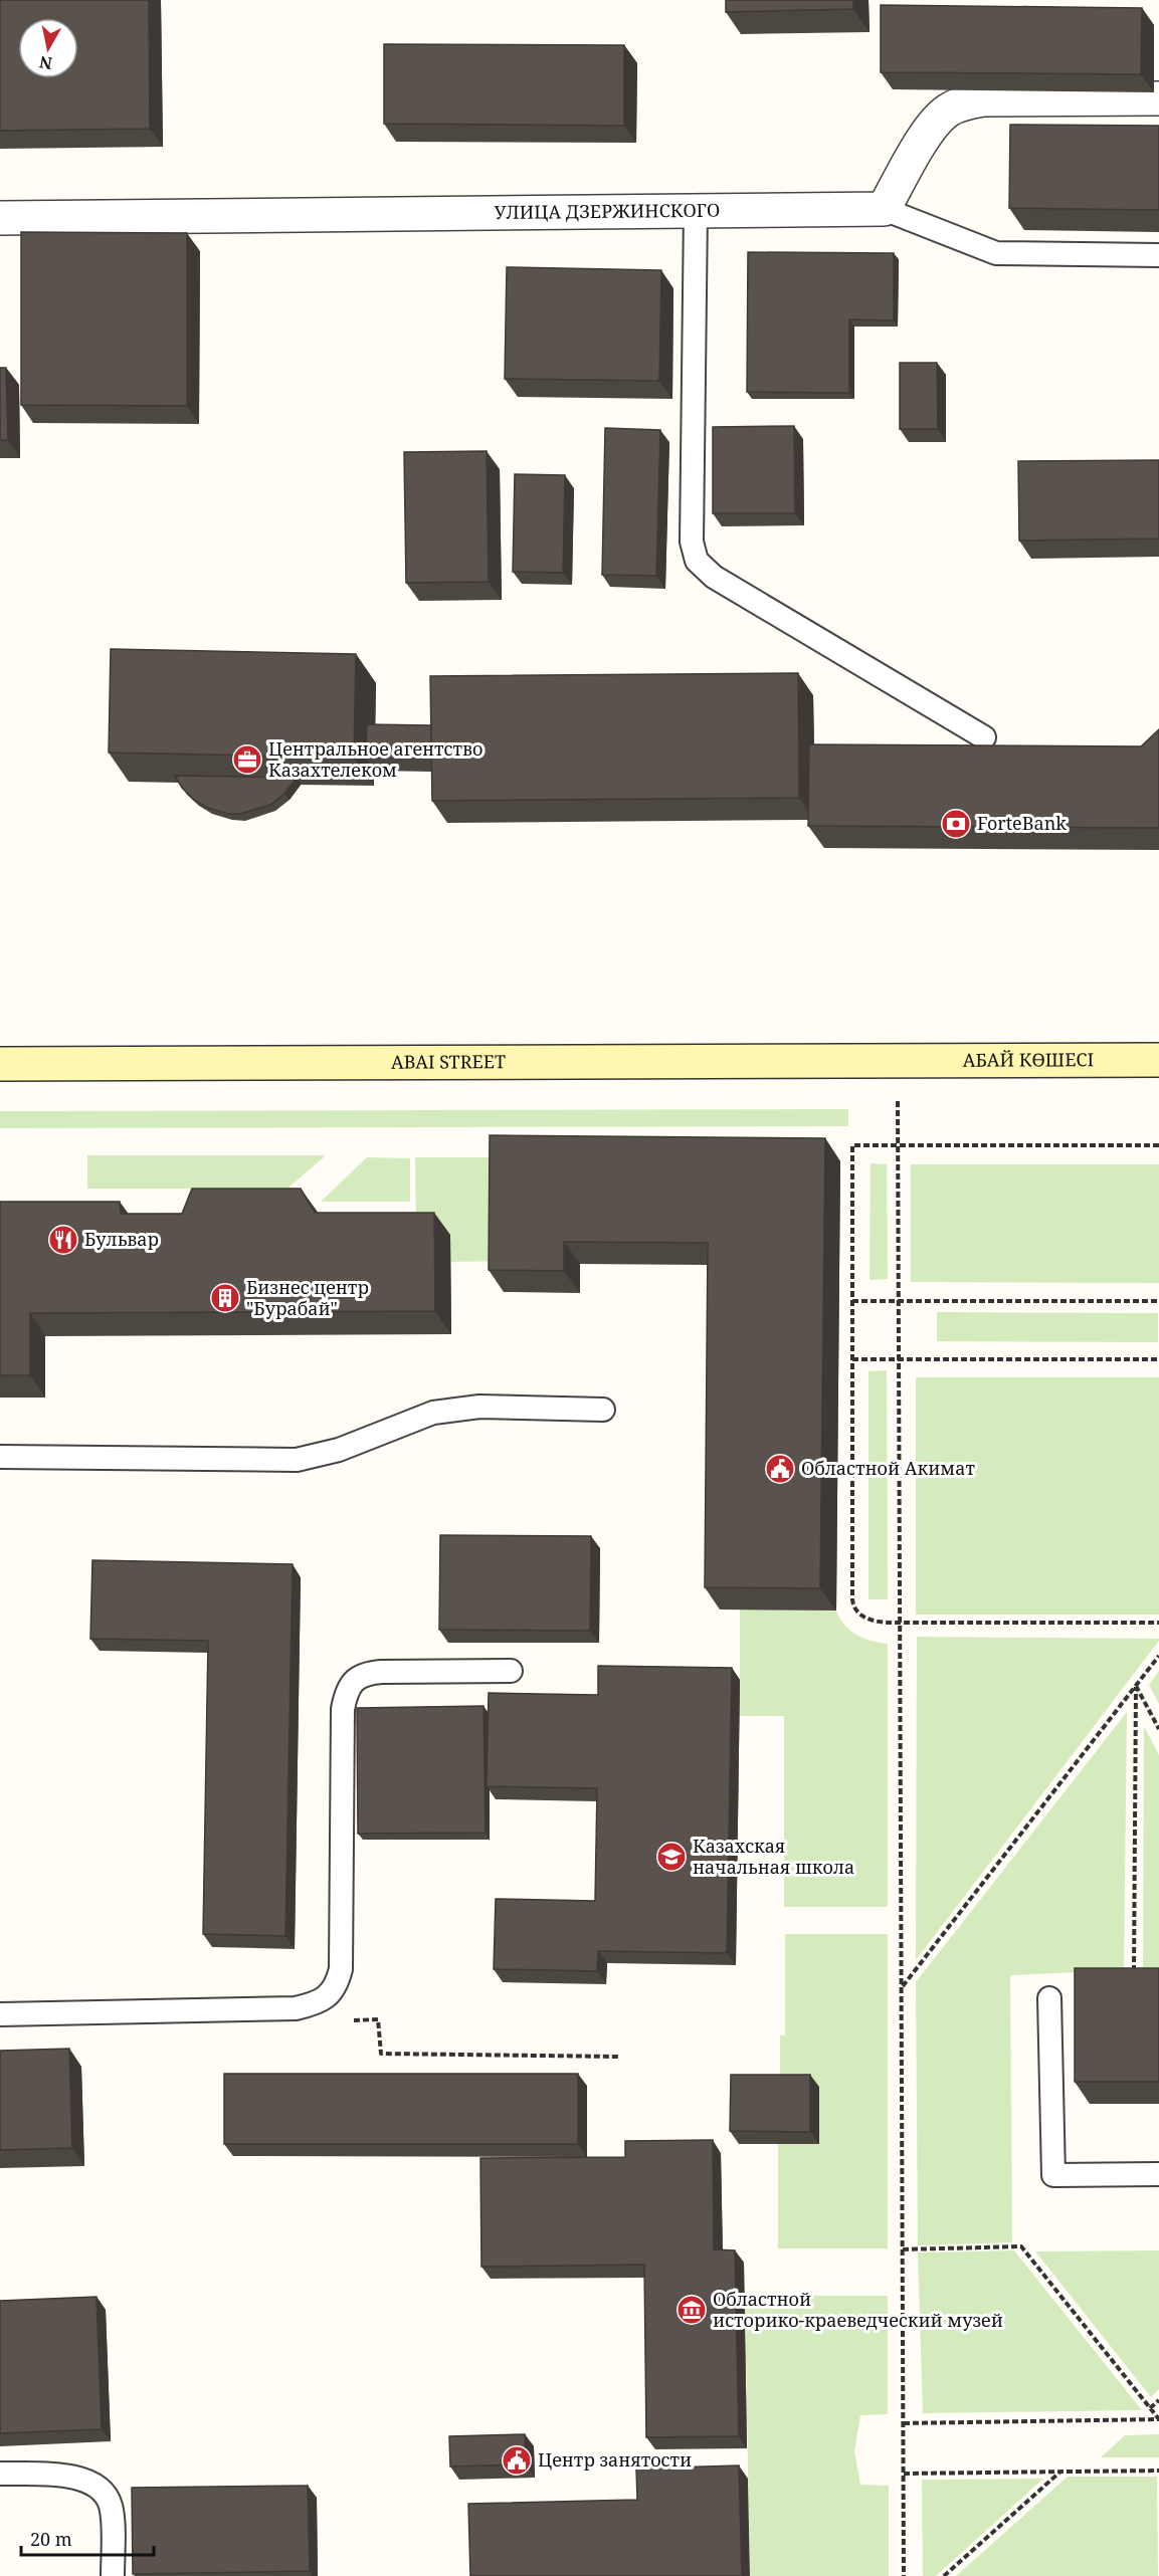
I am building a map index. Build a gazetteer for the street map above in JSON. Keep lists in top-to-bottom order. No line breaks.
{"streets":{"street":["УЛИЦА ДЗЕРЖИНСКОГО","АБАЙ КӨШЕСІ","ABAI STREET"]},"crossings":[["АБАЙ КӨШЕСІ","ABAI STREET"]],"places":{"office":["Центральное агентство Казахтелеком"],"bank":["ForteBank"],"restaurant":["Бульвар"],"building":["Бизнес центр \"Бурабай\""],"public building":["Областной Акимат","Центр занятости"],"school or university":["Казахская начальная школа"],"museum":["Областной историко-краеведческий музей"]},"scale_bar":"20 m","north":"bottom"}
